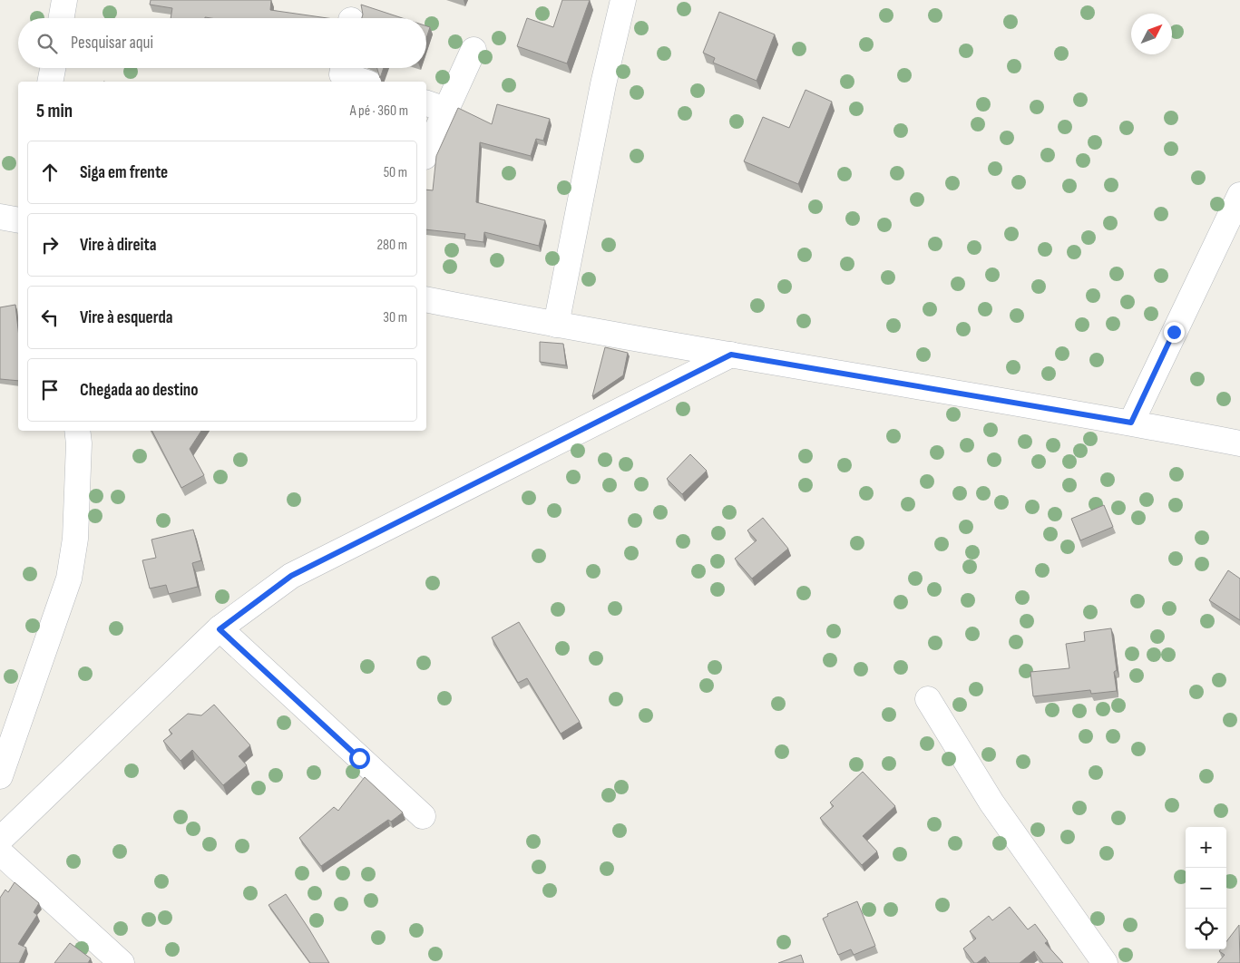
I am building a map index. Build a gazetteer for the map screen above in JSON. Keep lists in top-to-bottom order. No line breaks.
{"north":"top right","page":{"search":"Pesquisar aqui","heading":["5 min","A pé · 360 m"],"list":[["Siga em frente","50 m"],["Vire à direita","280 m"],["Vire à esquerda","30 m"],"Chegada ao destino"],"map_buttons":["+","−"]}}
